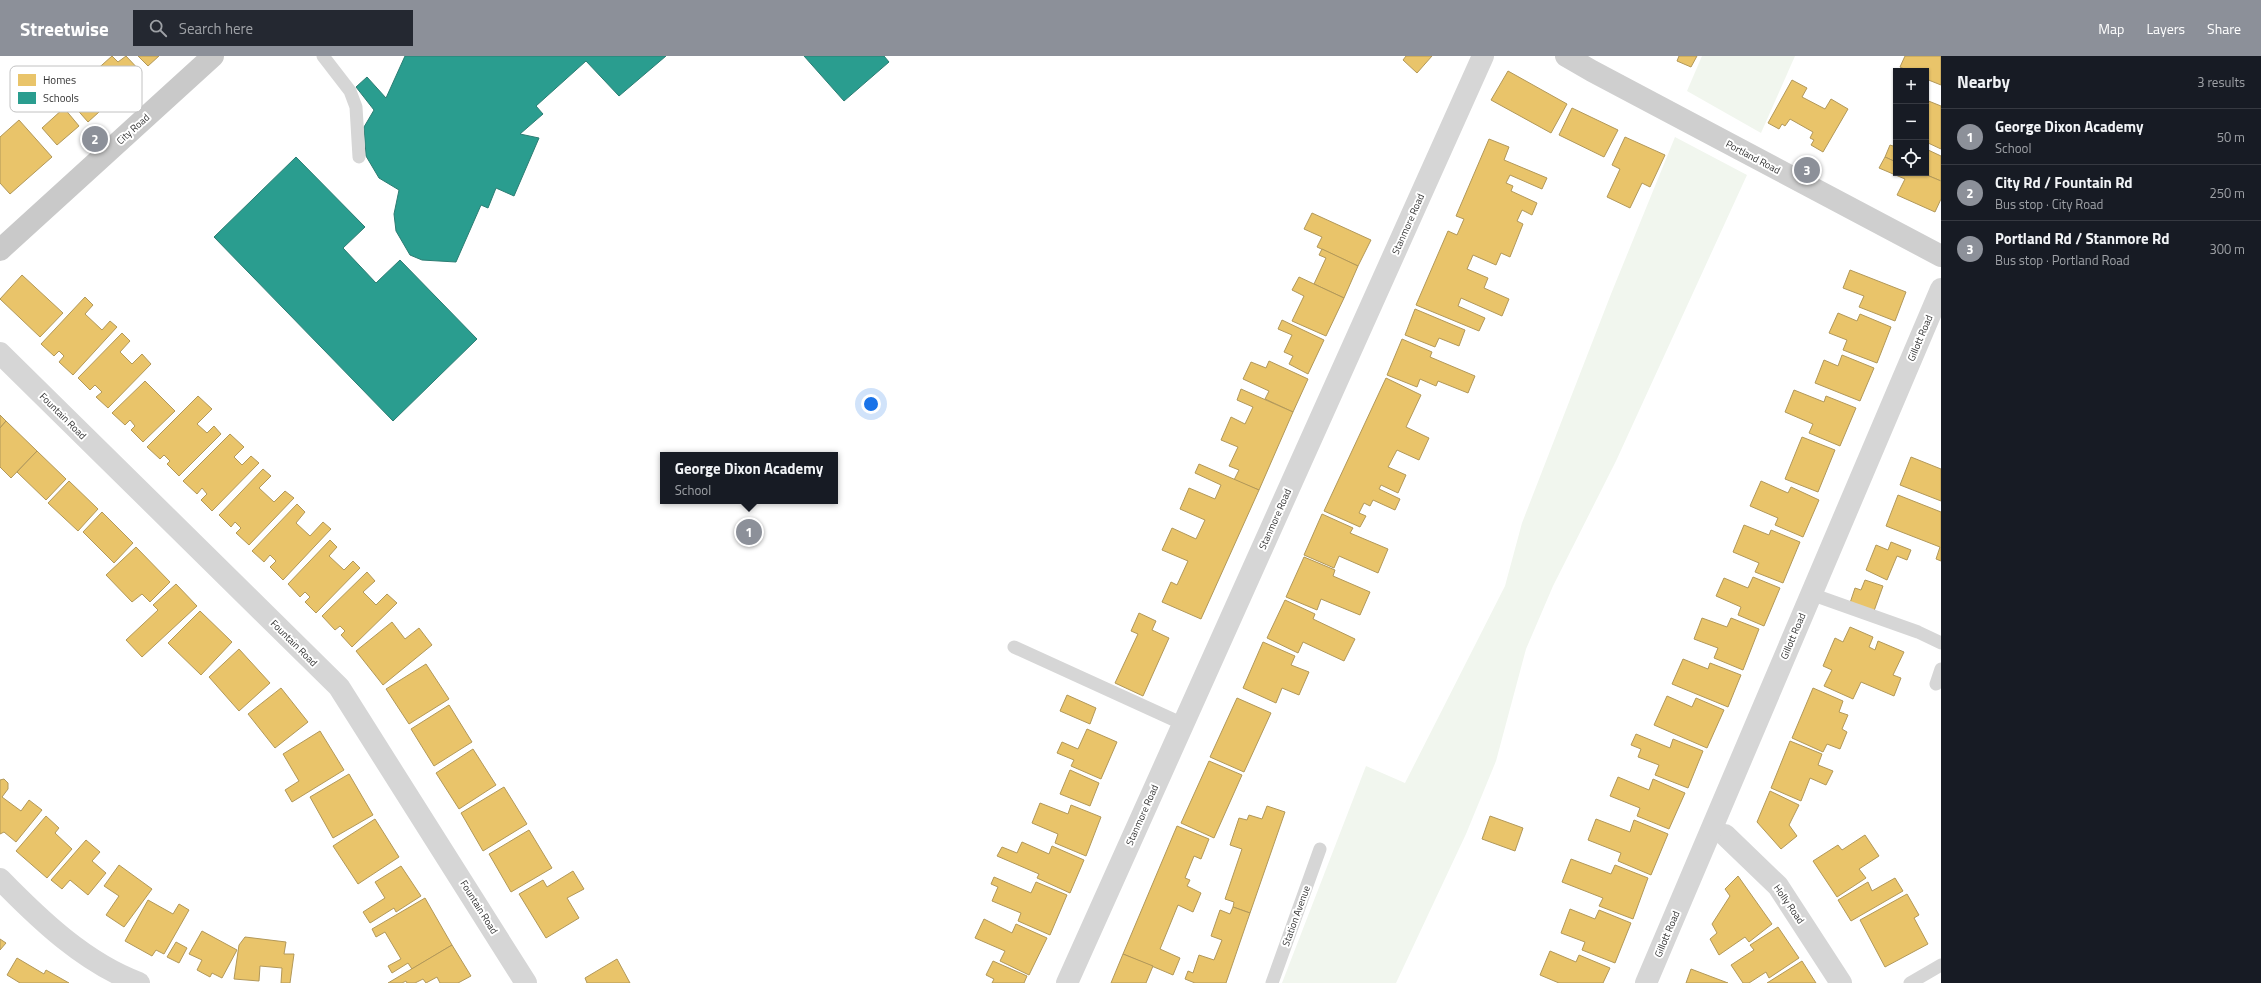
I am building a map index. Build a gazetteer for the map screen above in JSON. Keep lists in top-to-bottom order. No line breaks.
{"streets":{"main road":["City Road","Portland Road"],"street":["Stanmore Road","Gillott Road","Fountain Road","Holly Road"],"lane":["Station Avenue"]},"legend":["Homes","Schools"],"page":{"header":"Streetwise","search":"Search here","nav":["Map","Layers","Share"],"heading":["Nearby","3 results"],"map_buttons":["+","−"],"list":[{"mark":"1","name":"George Dixon Academy","note":"School","value":"50 m"},{"mark":"2","name":"City Rd / Fountain Rd","note":"Bus stop · City Road","value":"250 m"},{"mark":"3","name":"Portland Rd / Stanmore Rd","note":"Bus stop · Portland Road","value":"300 m"}],"pins":["2","3","1"],"popup":["George Dixon Academy","School"]}}
